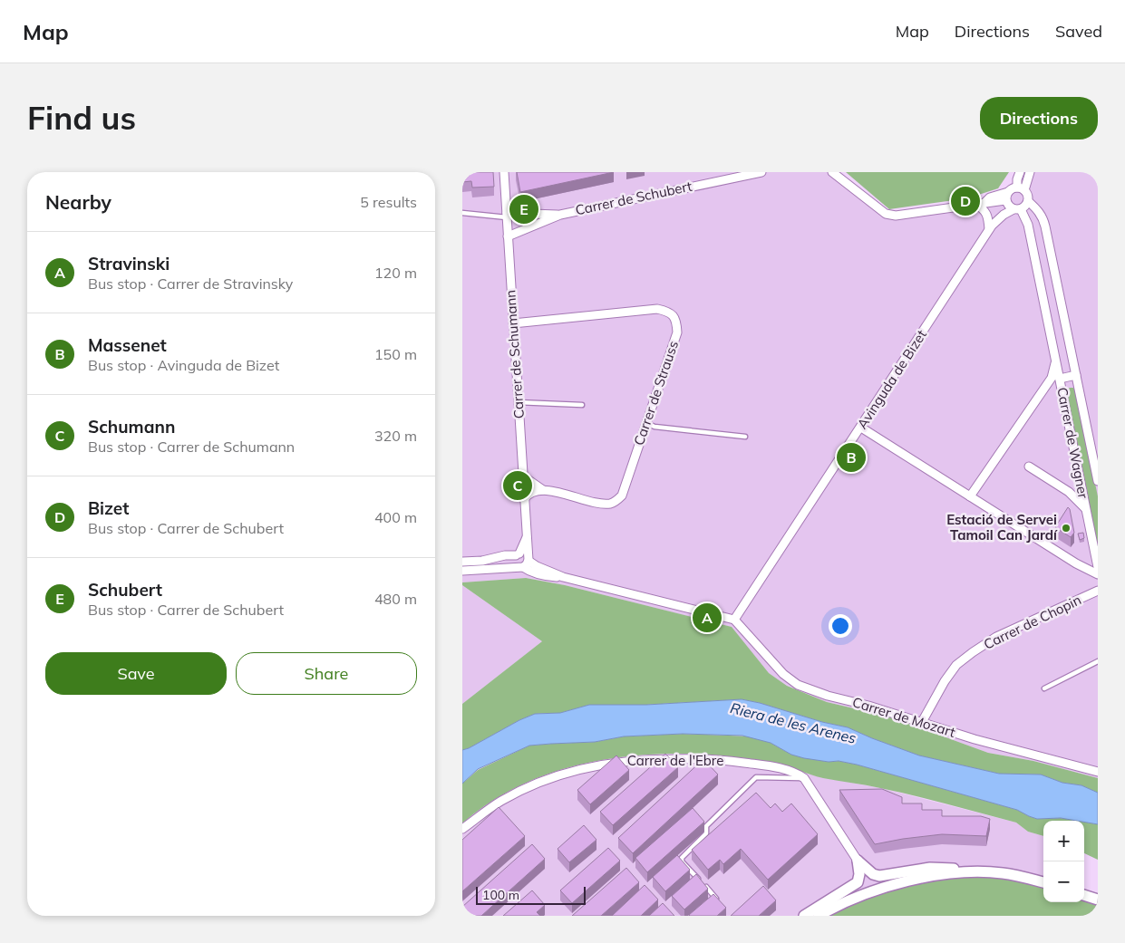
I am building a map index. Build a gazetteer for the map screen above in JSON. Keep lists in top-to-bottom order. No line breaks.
{"streets":{"street":["Carrer de Schubert","Carrer de Schumann","Avinguda de Bizet","Carrer de Strauss","Carrer de Wagner","Carrer de Chopin","Carrer de Mozart","Carrer de l'Ebre"]},"crossings":[["Carrer de Schubert","Carrer de Schumann"],["Carrer de Schumann","Carrer de Strauss"],["Avinguda de Bizet","Carrer de Wagner"],["Avinguda de Bizet","Carrer de Mozart"],["Carrer de Chopin","Carrer de Mozart"]],"water":["Riera de les Arenes"],"places":["Estació de Servei Tamoil Can Jardí"],"scale_bar":"100 m","page":{"header":"Map","nav":["Map","Directions","Saved"],"buttons":["Directions",["Save","Share"]],"title":"Find us","heading":["Nearby","5 results"],"pins":["D","E","B","C","A"],"list":[{"mark":"A","name":"Stravinski","note":"Bus stop · Carrer de Stravinsky","value":"120 m"},{"mark":"B","name":"Massenet","note":"Bus stop · Avinguda de Bizet","value":"150 m"},{"mark":"C","name":"Schumann","note":"Bus stop · Carrer de Schumann","value":"320 m"},{"mark":"D","name":"Bizet","note":"Bus stop · Carrer de Schubert","value":"400 m"},{"mark":"E","name":"Schubert","note":"Bus stop · Carrer de Schubert","value":"480 m"}],"map_buttons":["+","−"],"scale":"100 m"}}
